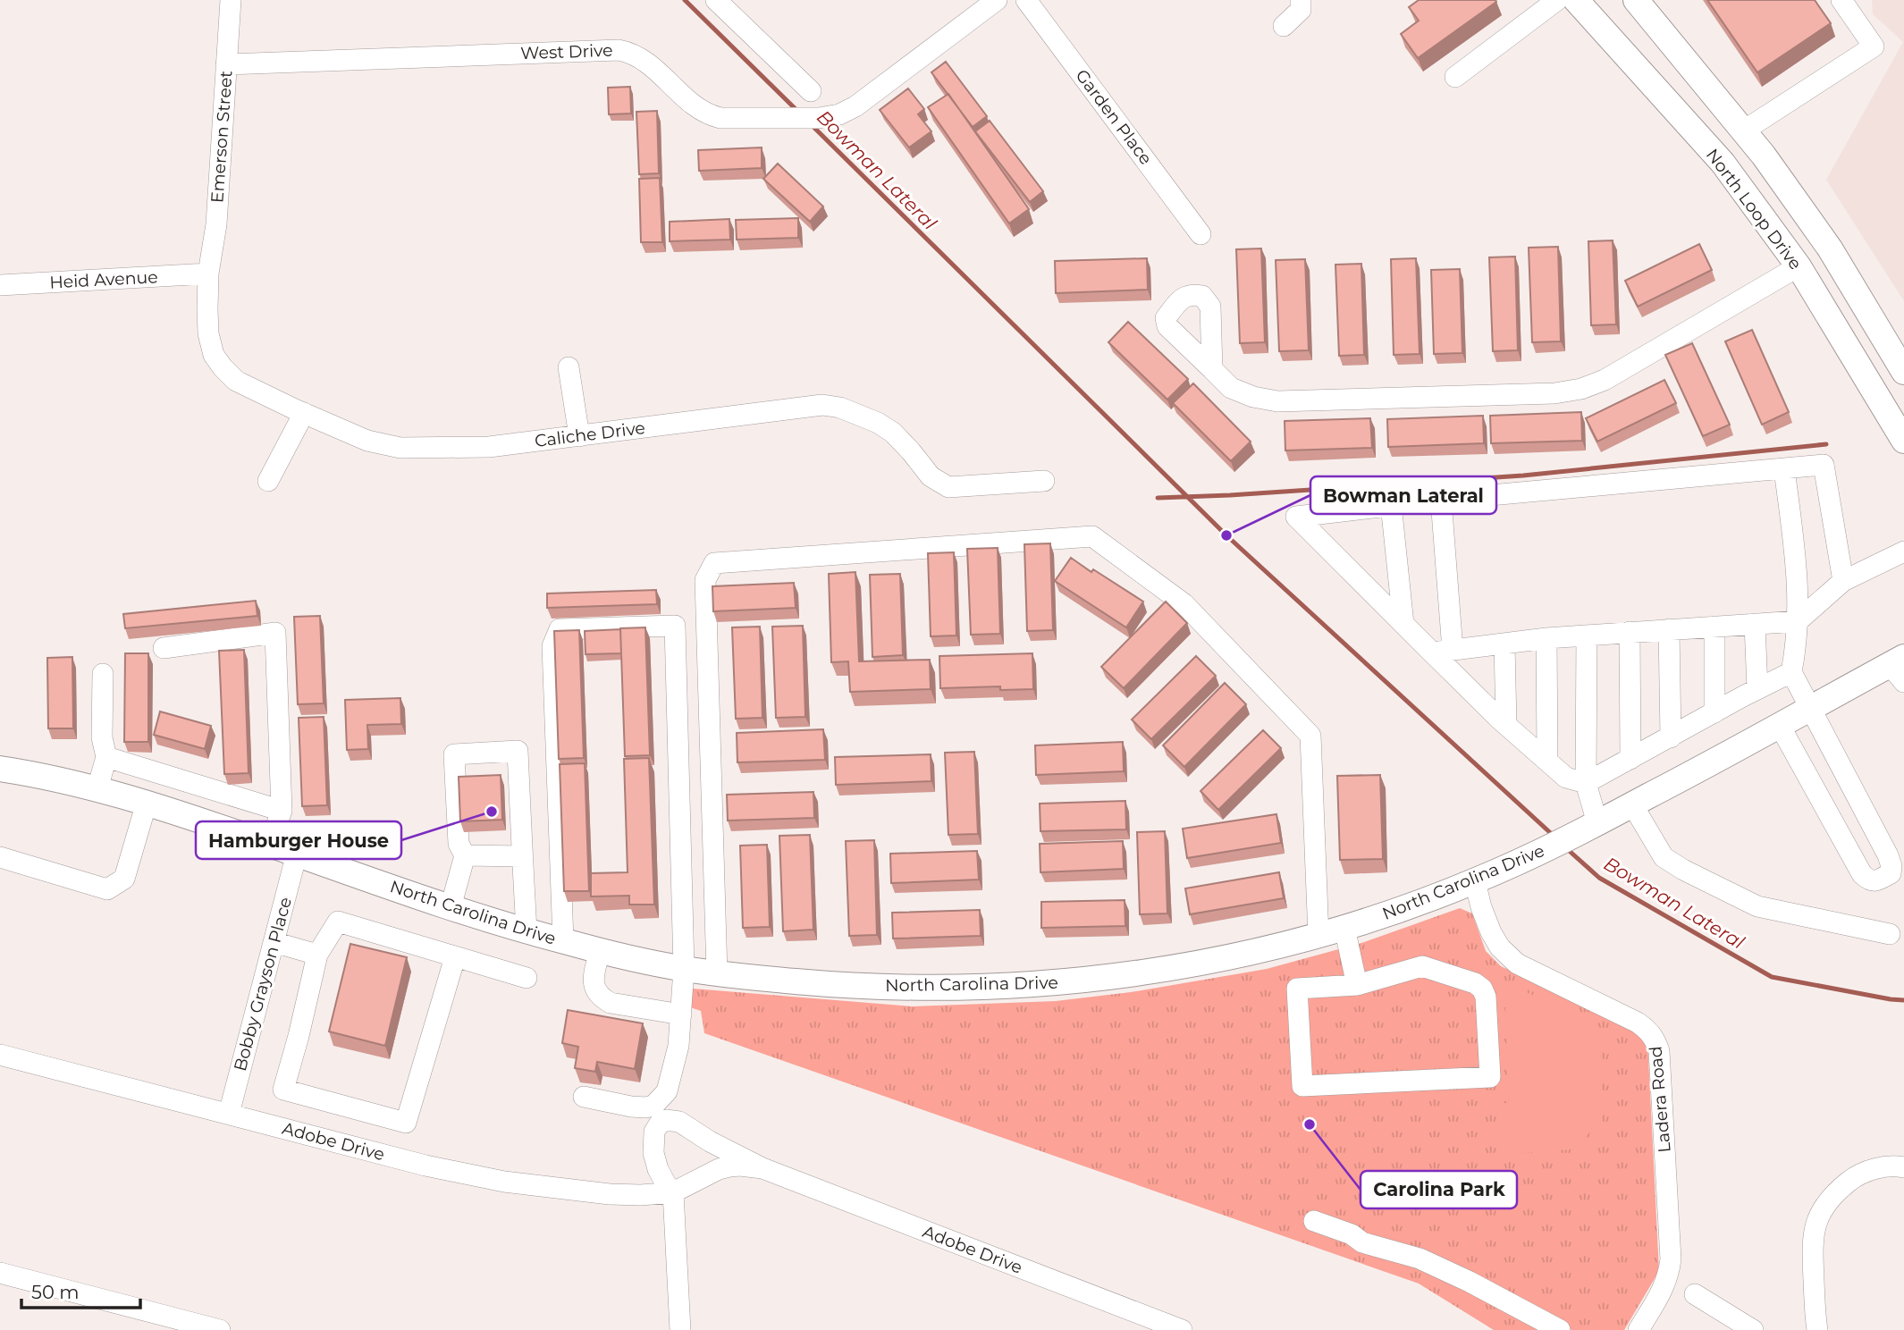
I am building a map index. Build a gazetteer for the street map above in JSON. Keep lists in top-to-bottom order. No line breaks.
{"streets":{"main road":["North Loop Drive","North Carolina Drive"],"street":["West Drive","Garden Place","Emerson Street","Heid Avenue","Caliche Drive","Bobby Grayson Place","Ladera Road","Adobe Drive"]},"crossings":[["West Drive","Emerson Street"],["Emerson Street","Heid Avenue"],["Emerson Street","Caliche Drive"],["Heid Avenue","Caliche Drive"],["North Carolina Drive","Bobby Grayson Place"],["North Carolina Drive","Ladera Road"],["Bobby Grayson Place","Adobe Drive"]],"water":["Bowman Lateral"],"places":["Bowman Lateral","Hamburger House","Carolina Park"],"scale_bar":"50 m"}
